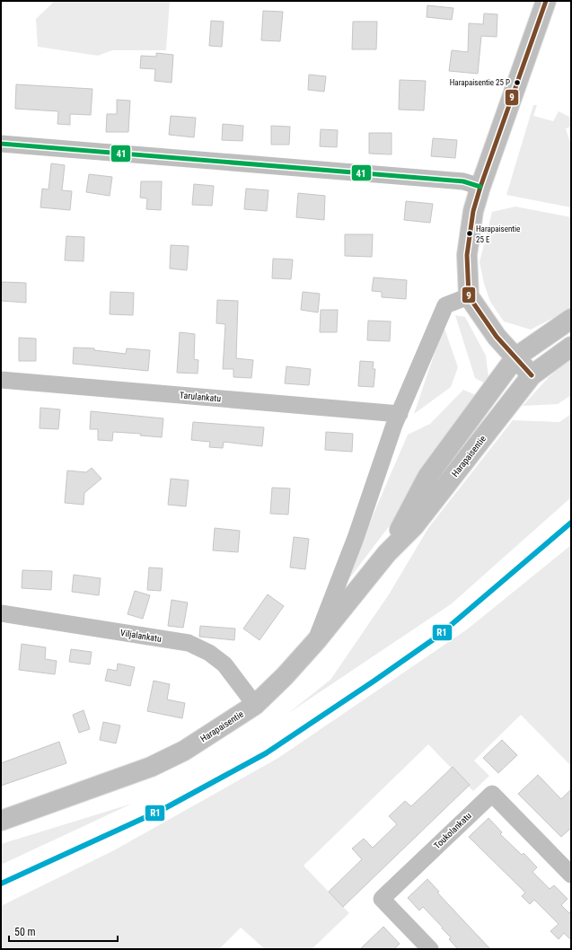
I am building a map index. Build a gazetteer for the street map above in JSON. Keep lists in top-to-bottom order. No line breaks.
{"streets":{"main road":["Harapaisentie"],"street":["Tarulankatu","Viljalankatu","Toukolankatu"]},"crossings":[["Harapaisentie","Viljalankatu"]],"places":["Harapaisentie 25 P","Harapaisentie 25 E"],"lines":["transit line 9","transit line 41","transit line R1"],"scale_bar":"50 m"}
